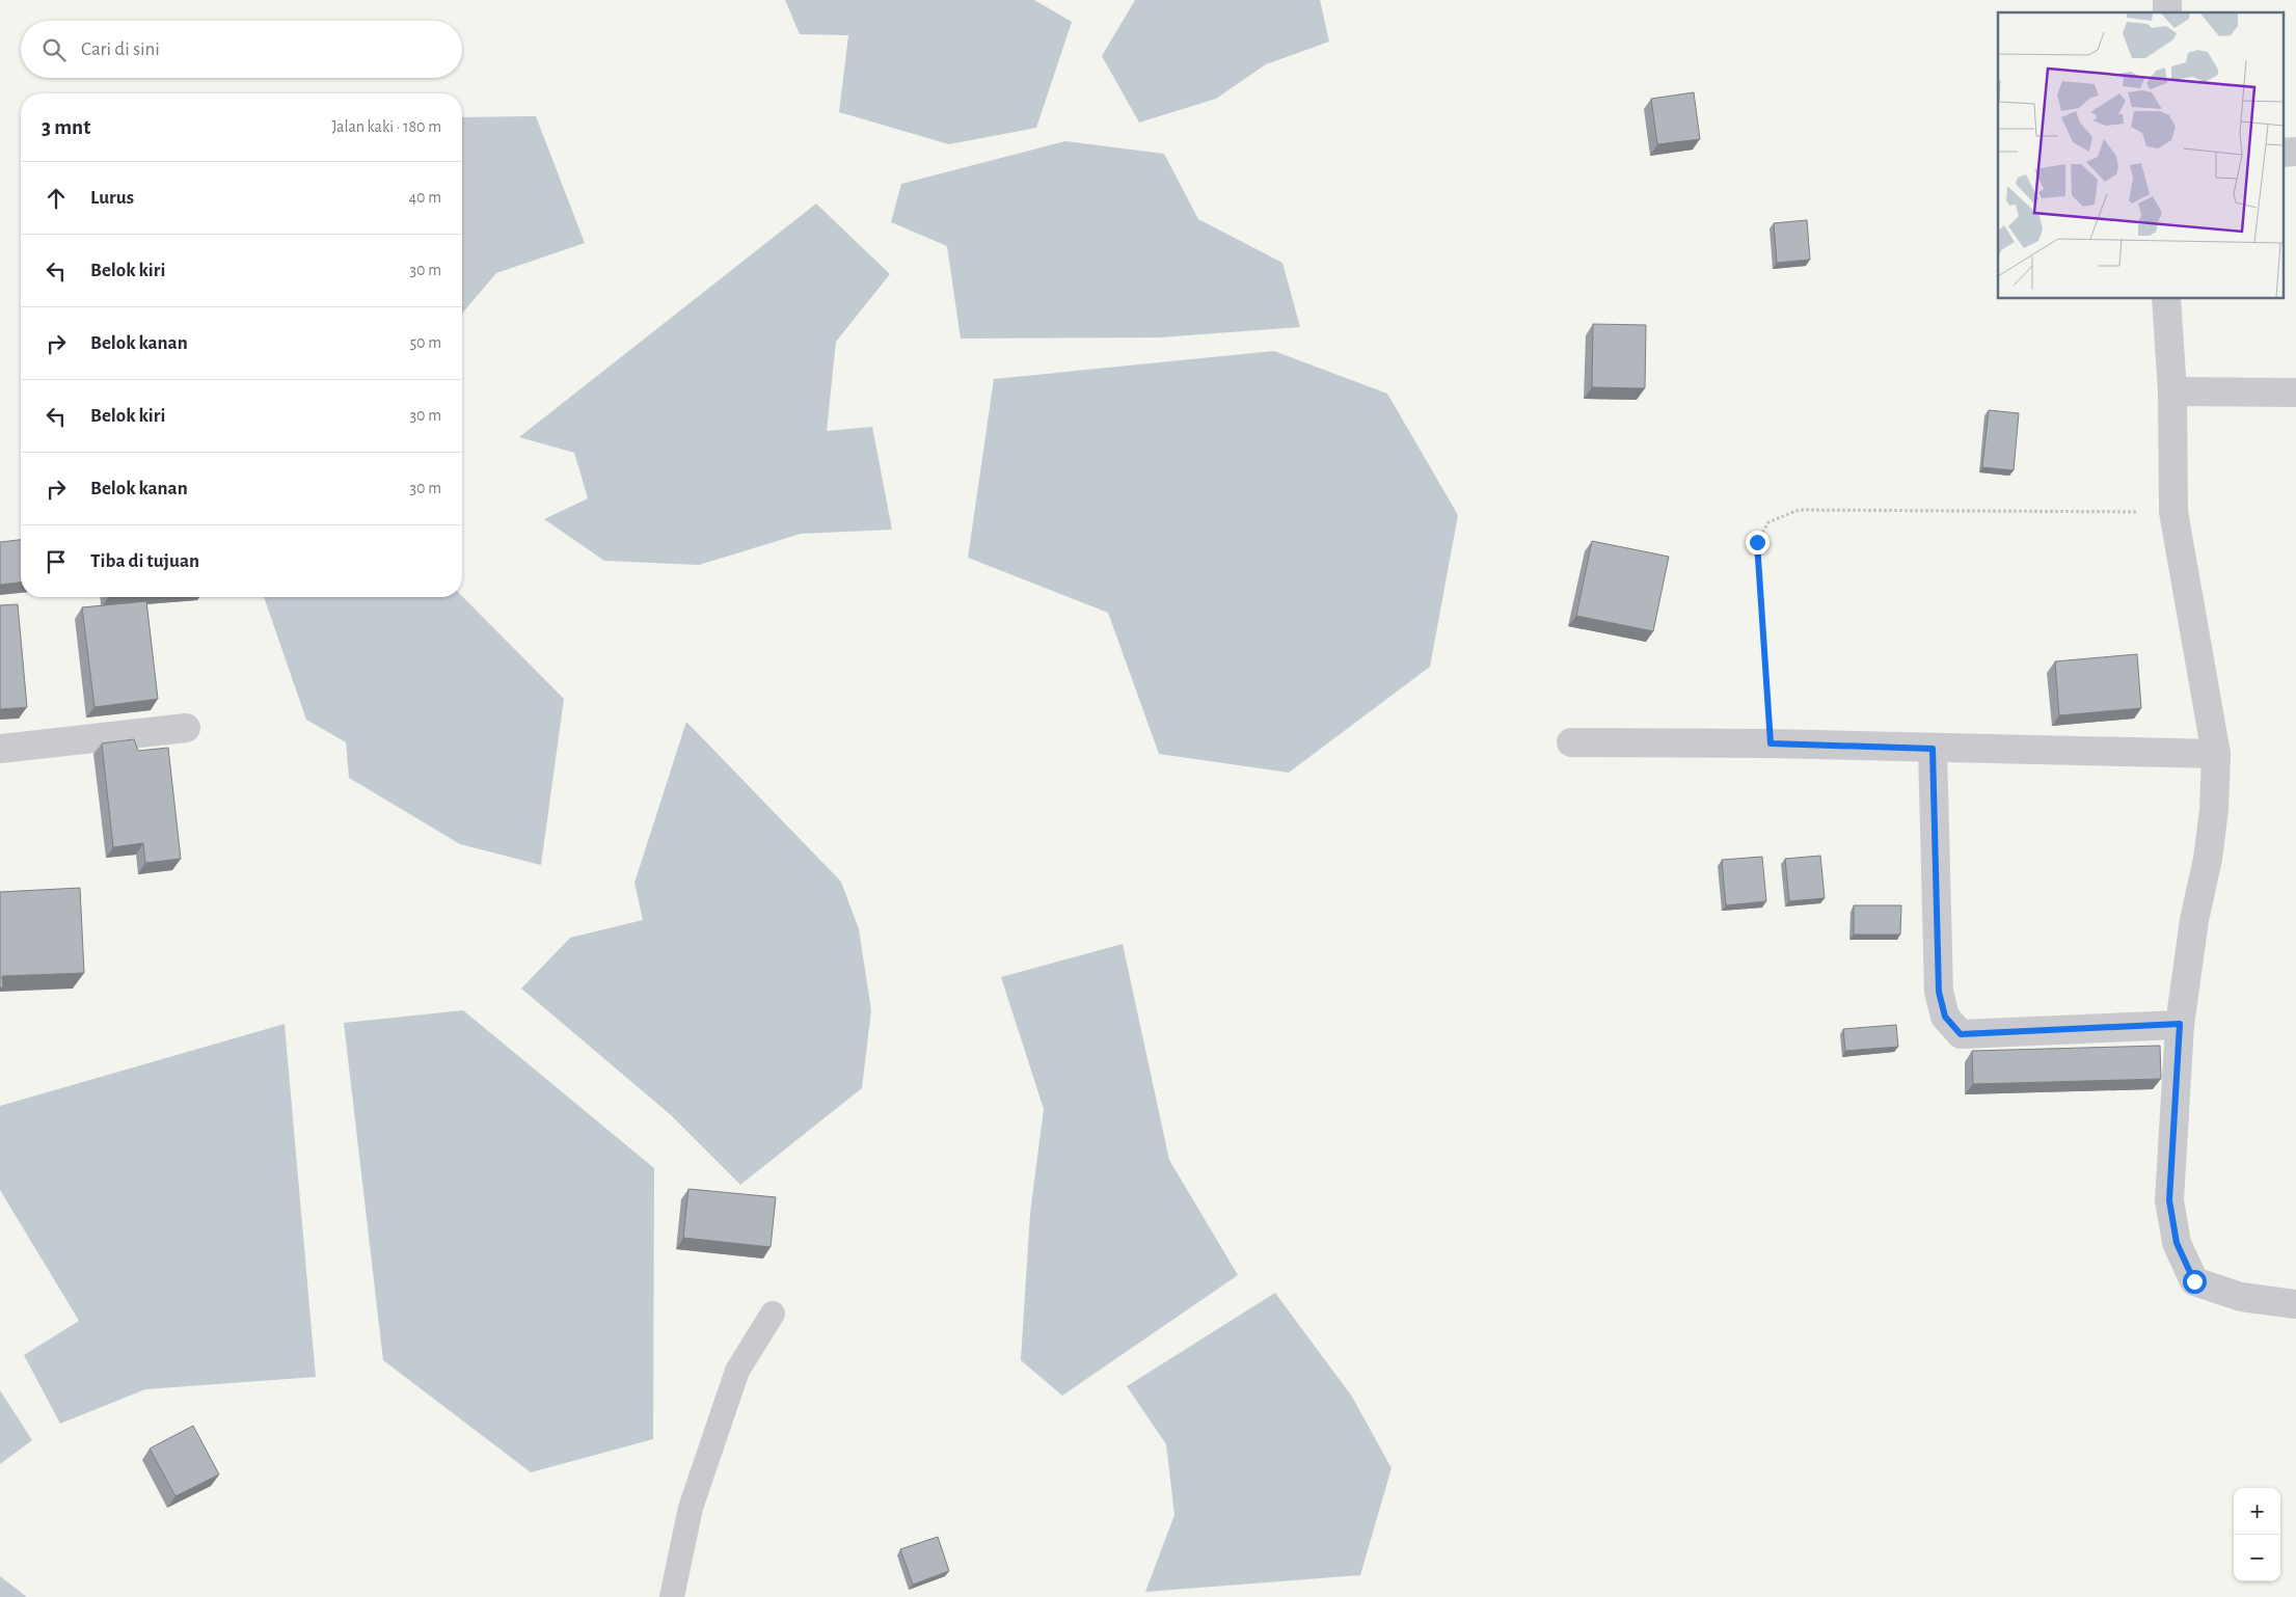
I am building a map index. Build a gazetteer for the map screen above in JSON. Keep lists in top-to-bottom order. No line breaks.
{"page":{"search":"Cari di sini","heading":["3 mnt","Jalan kaki · 180 m"],"list":[["Lurus","40 m"],["Belok kiri","30 m"],["Belok kanan","50 m"],["Belok kiri","30 m"],["Belok kanan","30 m"],"Tiba di tujuan"],"map_buttons":["+","−"]}}
